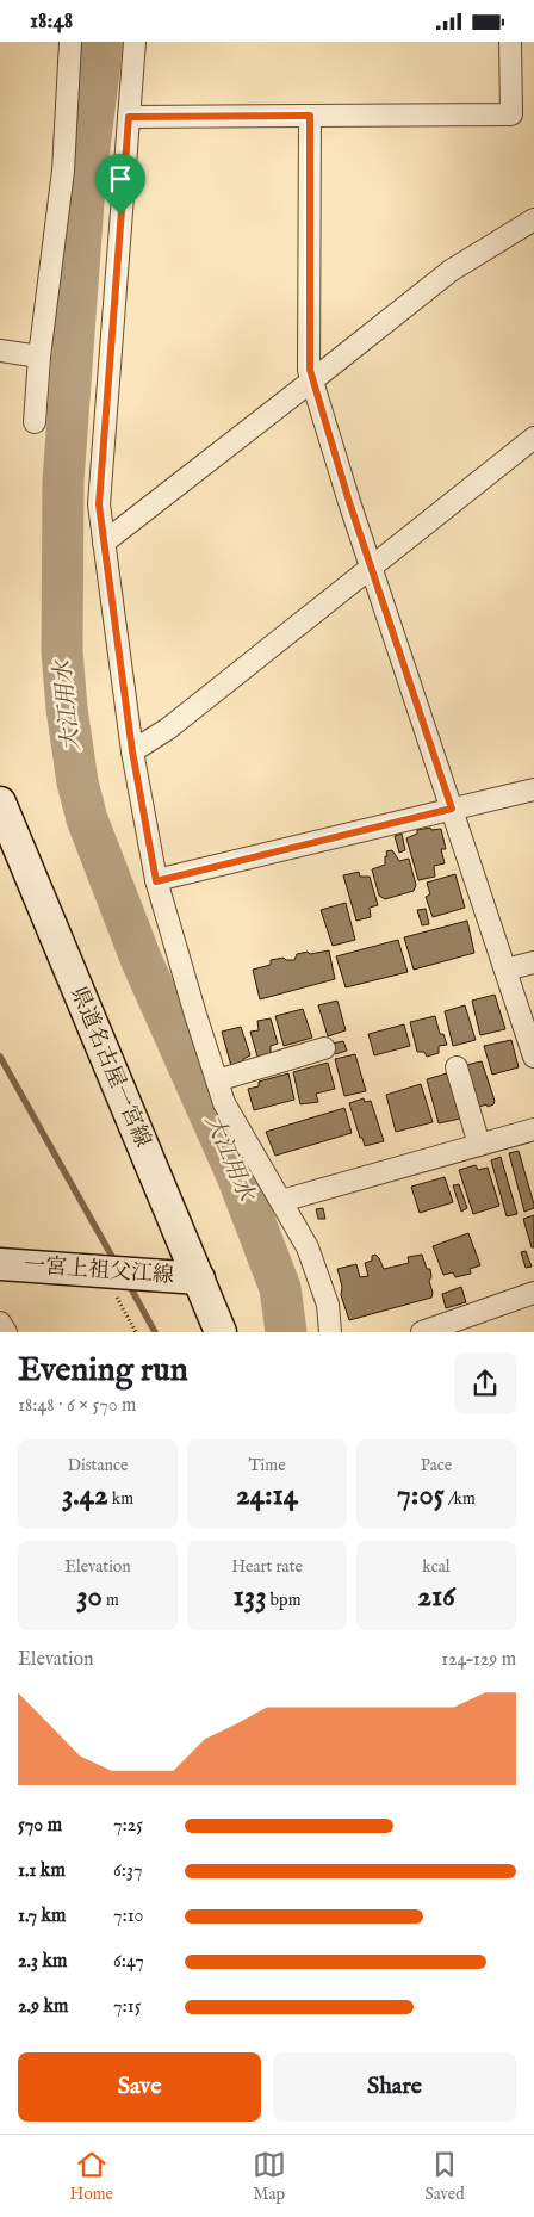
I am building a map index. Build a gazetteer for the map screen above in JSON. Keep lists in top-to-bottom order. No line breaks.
{"streets":{"main road":["県道名古屋一宮線","一宮上祖父江線"]},"crossings":[["県道名古屋一宮線","一宮上祖父江線"]],"water":["大江用水"],"page":{"status":"18:48","heading":["Evening run","18:48 · 6 × 570 m"],"stats":[["Distance","3.42 km"],["Time","24:14"],["Pace","7:05 /km"],["Elevation","30 m"],["Heart rate","133 bpm"],["kcal","216"]],"chart":["Elevation","124–129 m"],"list":[{"name":"570 m","note":"7:25"},{"name":"1.1 km","note":"6:37"},{"name":"1.7 km","note":"7:10"},{"name":"2.3 km","note":"6:47"},{"name":"2.9 km","note":"7:15"}],"buttons":["Save","Share"],"tabs":["Home","Map","Saved"]}}
